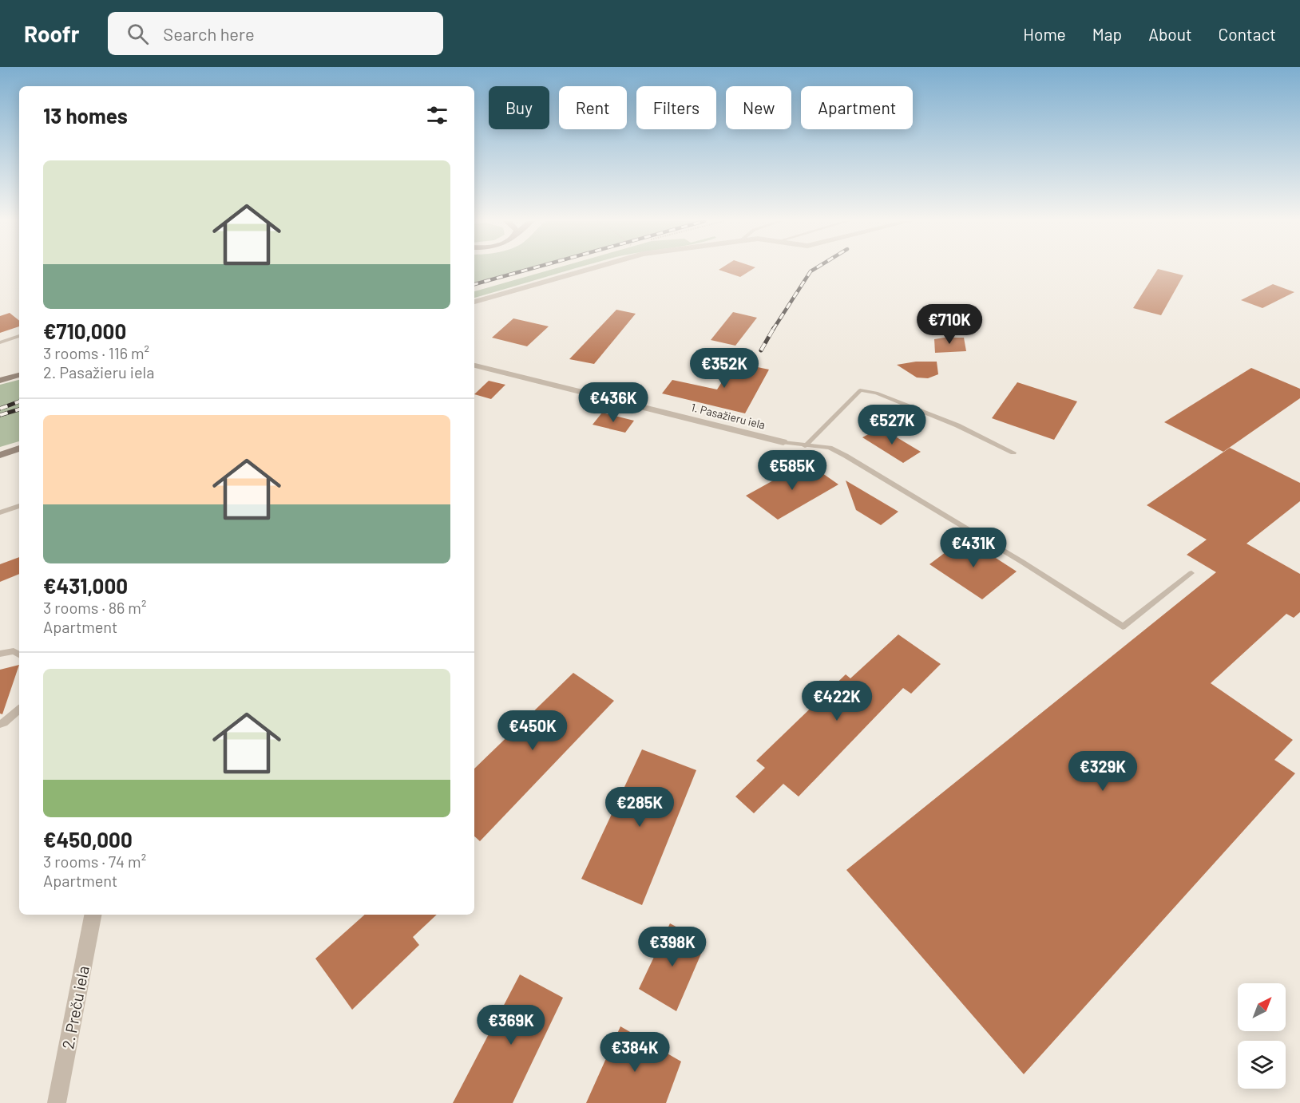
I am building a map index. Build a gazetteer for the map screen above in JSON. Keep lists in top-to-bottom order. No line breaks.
{"streets":{"street":["1. Pasažieru iela","2. Preču iela"]},"north":"top right","page":{"header":"Roofr","search":"Search here","nav":["Home","Map","About","Contact"],"chip":["Buy","Rent","Filters","New","Apartment"],"heading":"13 homes","list":[{"name":"€710,000","note":"3 rooms · 116 m² · 2. Pasažieru iela"},{"name":"€431,000","note":"3 rooms · 86 m² · Apartment"},{"name":"€450,000","note":"3 rooms · 74 m² · Apartment"}],"price":["€710K","€352K","€436K","€527K","€585K","€431K","€422K","€450K","€329K","€285K","€398K","€369K","€384K"]}}
